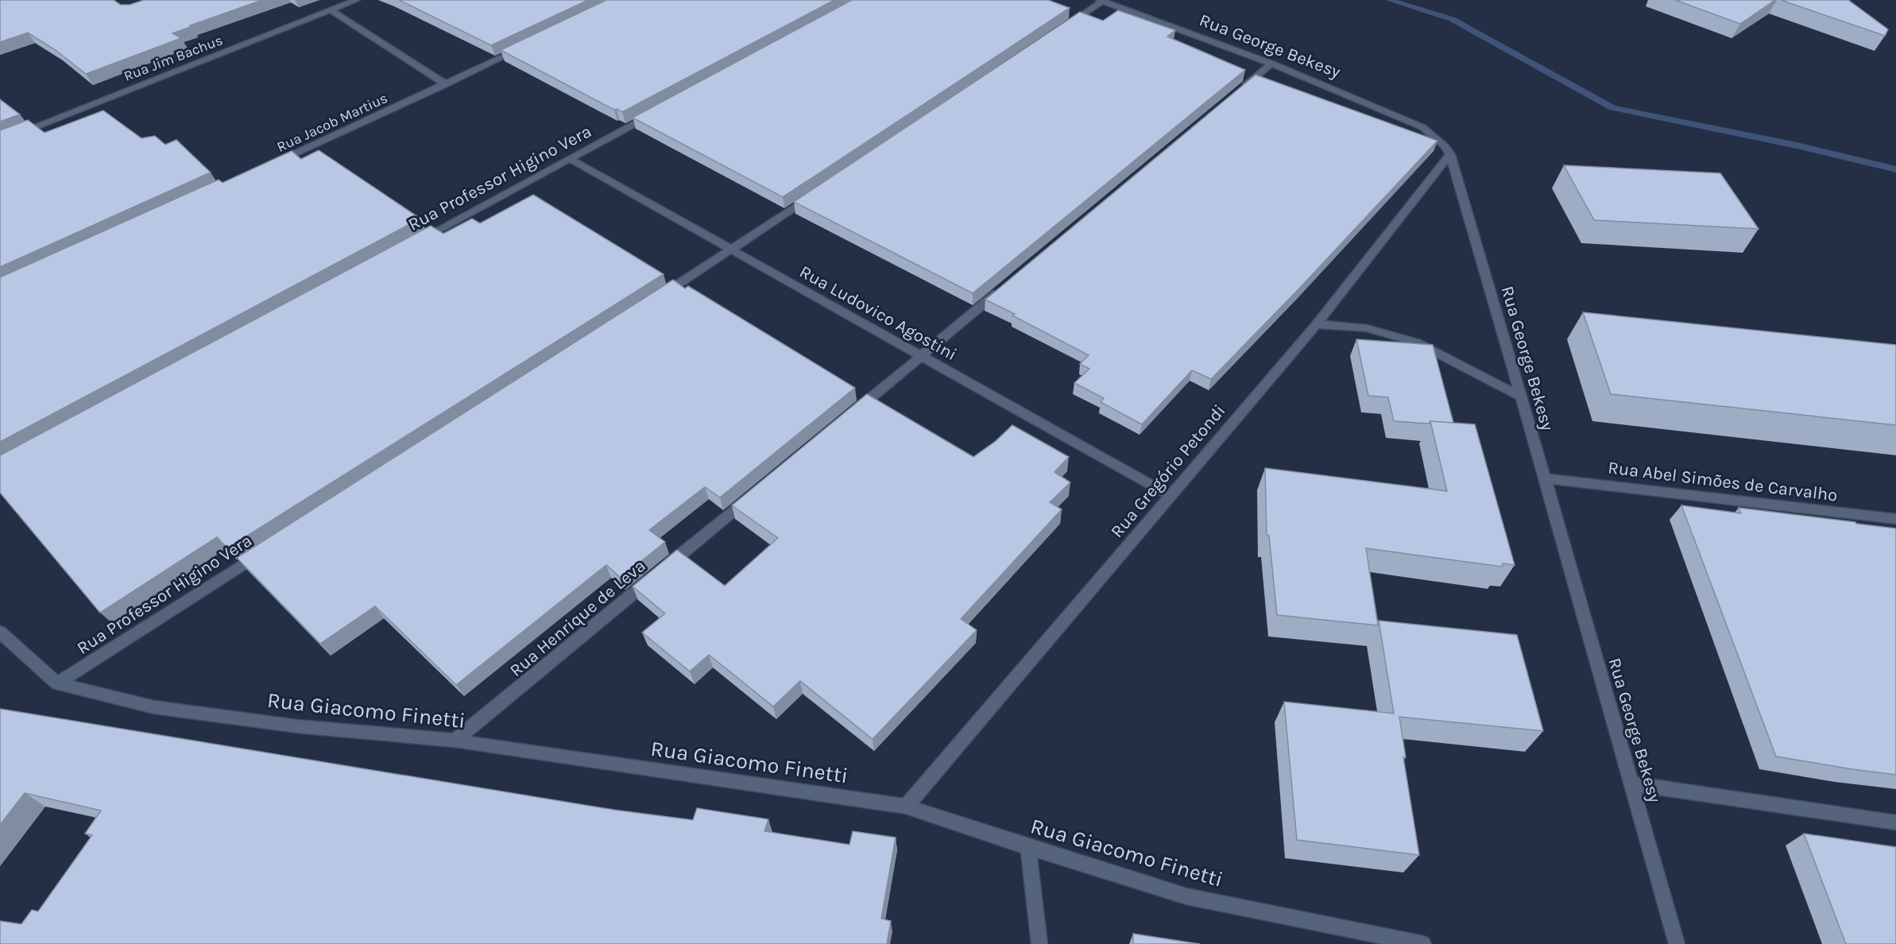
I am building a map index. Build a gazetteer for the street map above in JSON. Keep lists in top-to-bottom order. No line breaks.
{"streets":{"street":["Rua George Bekesy","Rua Jim Bachus","Rua Jacob Martius","Rua Professor Higino Vera","Rua Ludovico Agostini","Rua Gregório Petondi","Rua Abel Simões de Carvalho","Rua Henrique de Leva","Rua Giacomo Finetti"]},"crossings":[["Rua George Bekesy","Rua Gregório Petondi"],["Rua George Bekesy","Rua Abel Simões de Carvalho"],["Rua Professor Higino Vera","Rua Ludovico Agostini"],["Rua Professor Higino Vera","Rua Giacomo Finetti"],["Rua Ludovico Agostini","Rua Gregório Petondi"],["Rua Gregório Petondi","Rua Giacomo Finetti"],["Rua Henrique de Leva","Rua Giacomo Finetti"]]}
